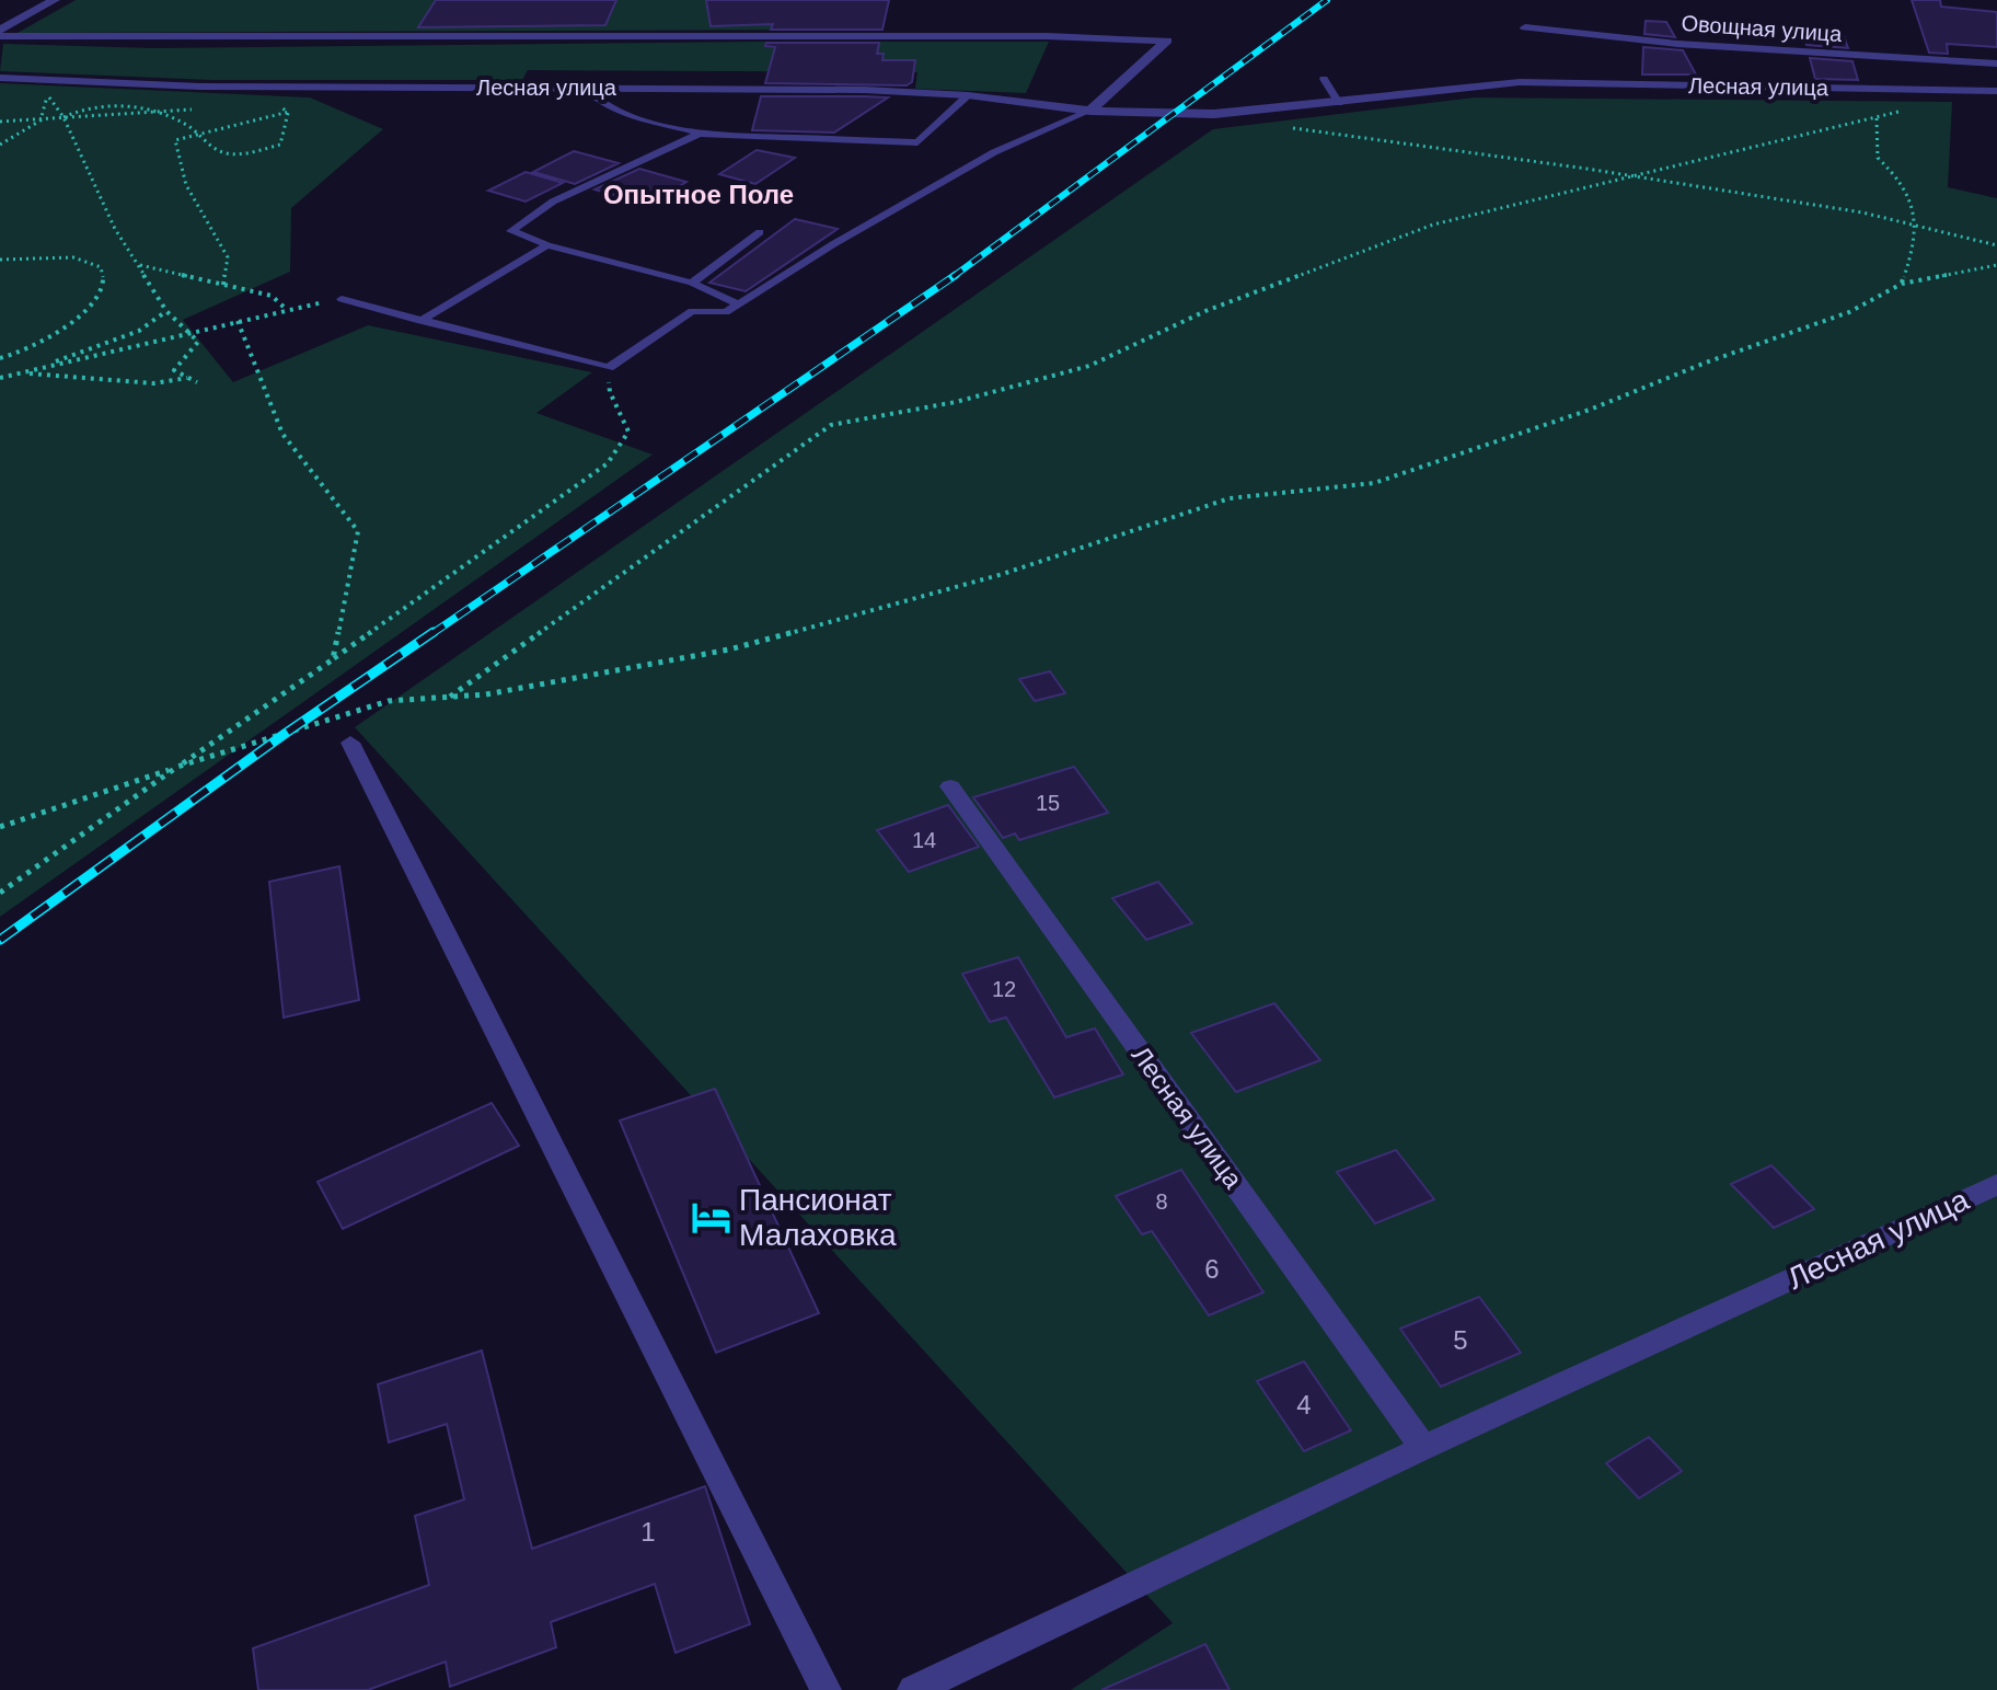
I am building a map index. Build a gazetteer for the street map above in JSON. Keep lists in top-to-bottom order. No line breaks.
{"streets":{"street":["Овощная улица","Лесная улица"]},"districts":["Опытное Поле"],"places":{"hotel":["Пансионат Малаховка"]},"house_numbers":["15","14","12","8","6","5","4","1"]}
